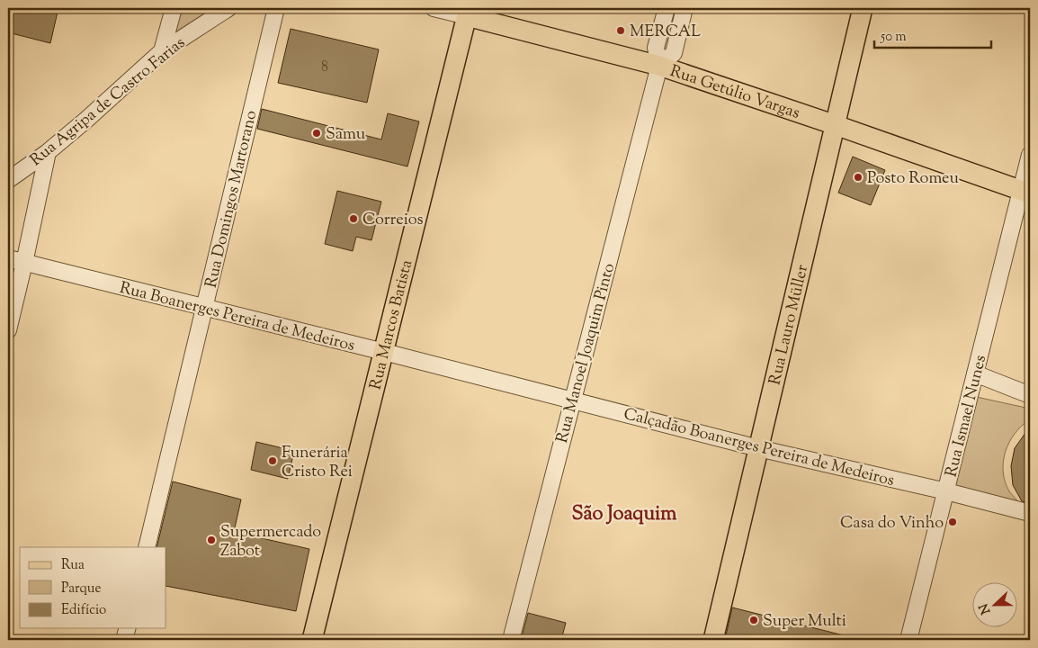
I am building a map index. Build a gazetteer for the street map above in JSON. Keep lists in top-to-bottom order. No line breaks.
{"streets":{"main road":["Rua Getúlio Vargas","Rua Marcos Batista","Rua Lauro Müller"],"street":["Rua Agripa de Castro Farias","Rua Domingos Martorano","Rua Boanerges Pereira de Medeiros","Rua Manoel Joaquim Pinto","Rua Ismael Nunes","Calçadão Boanerges Pereira de Medeiros"]},"crossings":[["Rua Getúlio Vargas","Rua Marcos Batista"],["Rua Getúlio Vargas","Rua Lauro Müller"],["Rua Getúlio Vargas","Rua Manoel Joaquim Pinto"],["Rua Getúlio Vargas","Rua Ismael Nunes"],["Rua Domingos Martorano","Rua Boanerges Pereira de Medeiros"],["Rua Boanerges Pereira de Medeiros","Rua Marcos Batista"],["Rua Boanerges Pereira de Medeiros","Rua Manoel Joaquim Pinto"],["Rua Boanerges Pereira de Medeiros","Calçadão Boanerges Pereira de Medeiros"],["Rua Lauro Müller","Calçadão Boanerges Pereira de Medeiros"],["Rua Manoel Joaquim Pinto","Calçadão Boanerges Pereira de Medeiros"],["Rua Ismael Nunes","Calçadão Boanerges Pereira de Medeiros"]],"districts":["São Joaquim"],"places":["MERCAL","Samu","Posto Romeu","Correios","Funerária Cristo Rei","Casa do Vinho","Supermercado Zabot","Super Multi"],"house_numbers":["8"],"legend":["Rua","Parque","Edifício"],"scale_bar":"50 m","north":"left"}
